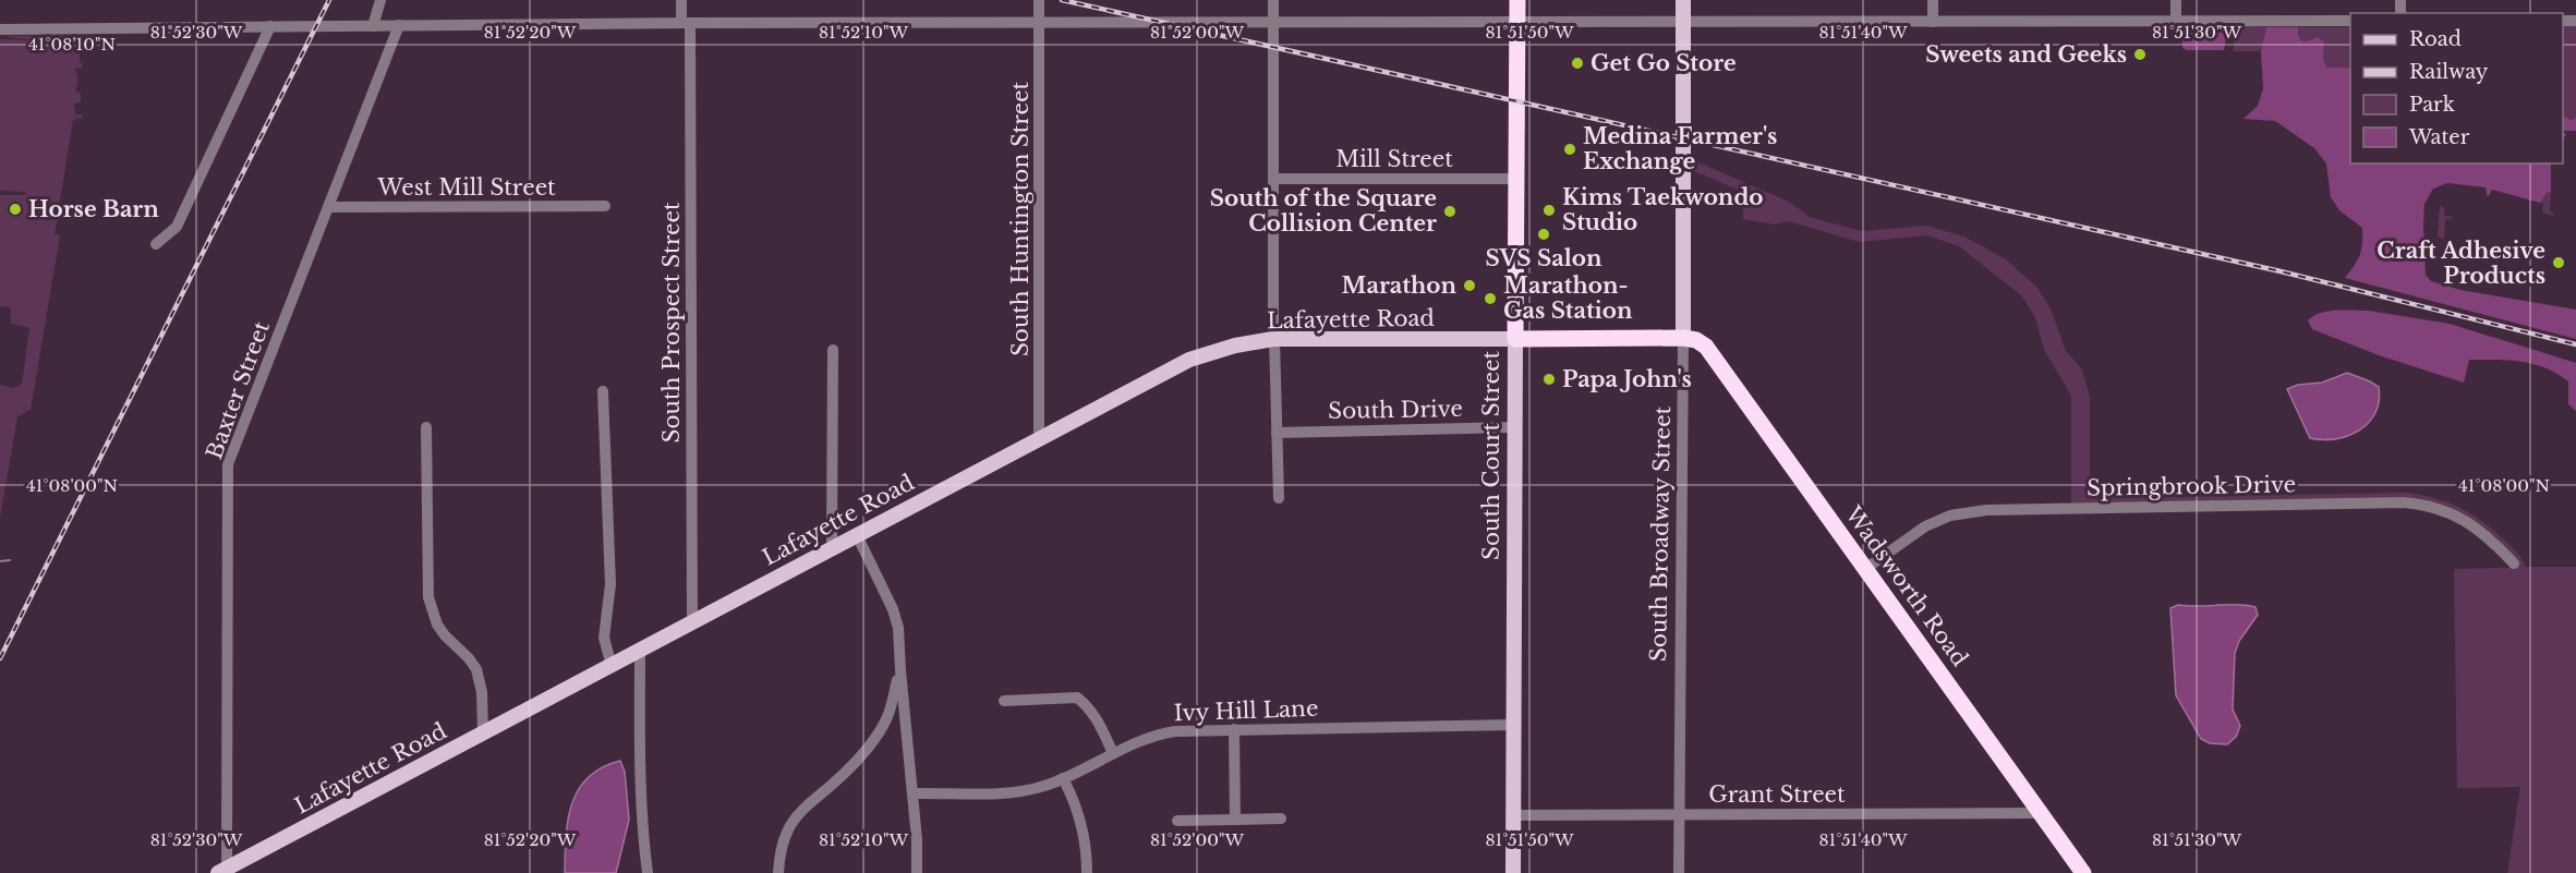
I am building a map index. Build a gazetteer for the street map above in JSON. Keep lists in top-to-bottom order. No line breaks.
{"streets":{"highway":["South Court Street","Wadsworth Road"],"main road":["Lafayette Road","South Broadway Street"],"street":["Mill Street","West Mill Street","South Huntington Street","South Prospect Street","Baxter Street","South Drive","Springbrook Drive","Ivy Hill Lane","Grant Street"]},"crossings":[["Mill Street","South Court Street"],["West Mill Street","Baxter Street"],["South Huntington Street","Lafayette Road"],["Lafayette Road","South Prospect Street"],["Lafayette Road","Baxter Street"],["Lafayette Road","South Court Street"],["South Drive","South Court Street"],["South Court Street","Ivy Hill Lane"],["South Court Street","Grant Street"],["Springbrook Drive","Wadsworth Road"],["South Broadway Street","Wadsworth Road"],["South Broadway Street","Grant Street"],["Wadsworth Road","Grant Street"]],"places":["Sweets and Geeks","Get Go Store","Medina Farmer's Exchange","Horse Barn","Kims Taekwondo Studio","South of the Square Collision Center","SVS Salon","Craft Adhesive Products","Marathon","Marathon- Gas Station","Papa John's"],"legend":["Road","Railway","Park","Water"],"coordinates":["81°52'30\"W","81°52'20\"W","81°52'10\"W","81°52'00\"W","81°51'50\"W","81°51'40\"W","81°51'30\"W","41°08'10\"N","41°08'00\"N"]}
